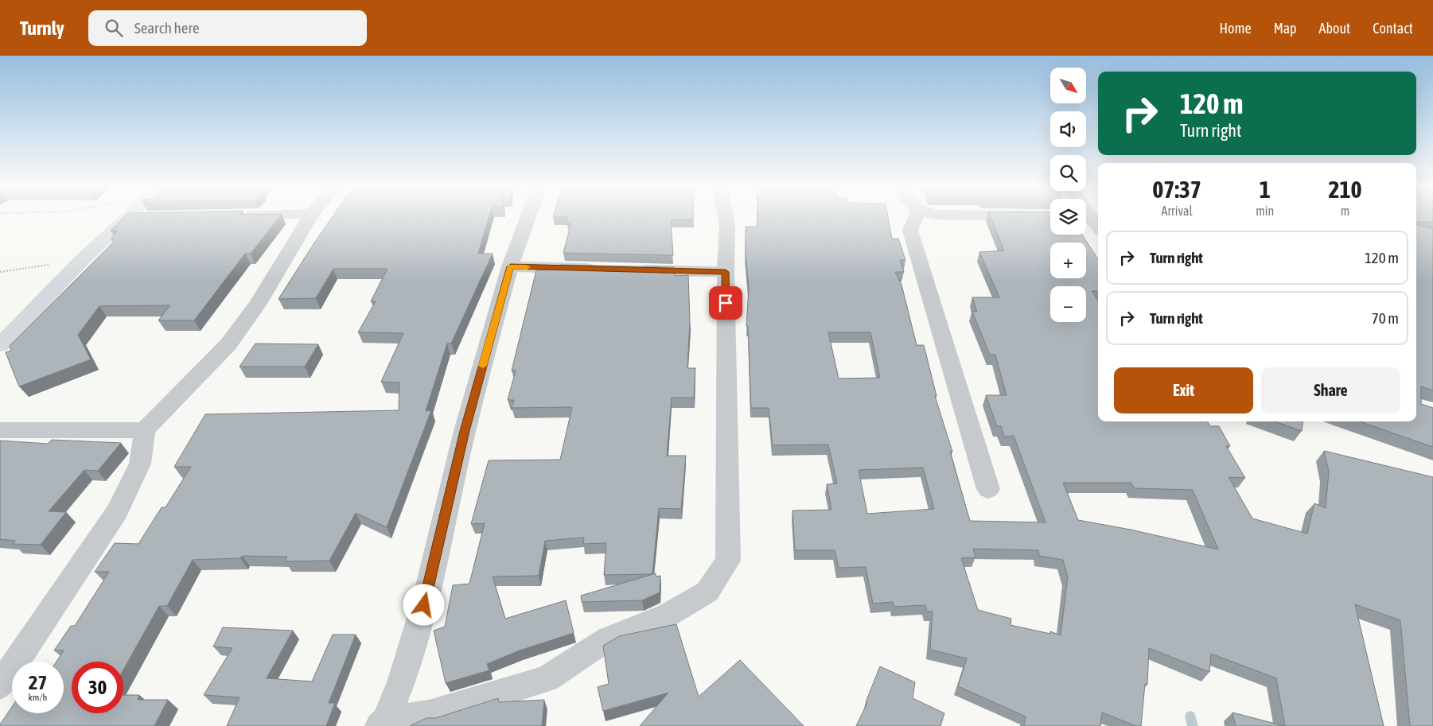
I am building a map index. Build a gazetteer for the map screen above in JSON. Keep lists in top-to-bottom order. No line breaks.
{"north":"bottom right","page":{"header":"Turnly","search":"Search here","nav":["Home","Map","About","Contact"],"map_buttons":["+","−"],"turn":["120 m","Turn right"],"eta":["07:37","Arrival","1","min","210","m"],"list":[{"name":"Turn right","value":"120 m"},{"name":"Turn right","value":"70 m"}],"buttons":["Exit","Share"],"speed":"27 km/h","limit":"30"}}
